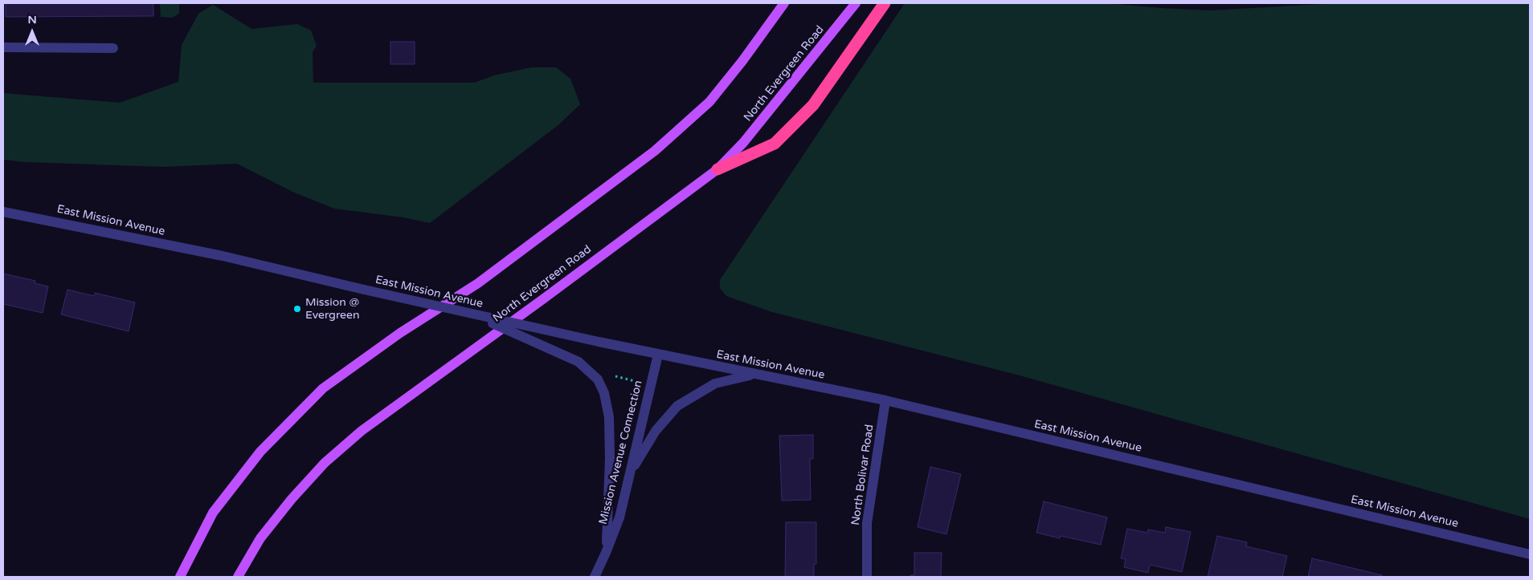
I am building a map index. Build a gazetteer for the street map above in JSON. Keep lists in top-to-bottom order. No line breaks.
{"streets":{"main road":["North Evergreen Road"],"street":["East Mission Avenue","Mission Avenue Connection","North Bolivar Road"]},"crossings":[["East Mission Avenue","Mission Avenue Connection"],["East Mission Avenue","North Bolivar Road"]],"places":["Mission @ Evergreen"],"north":"top"}
